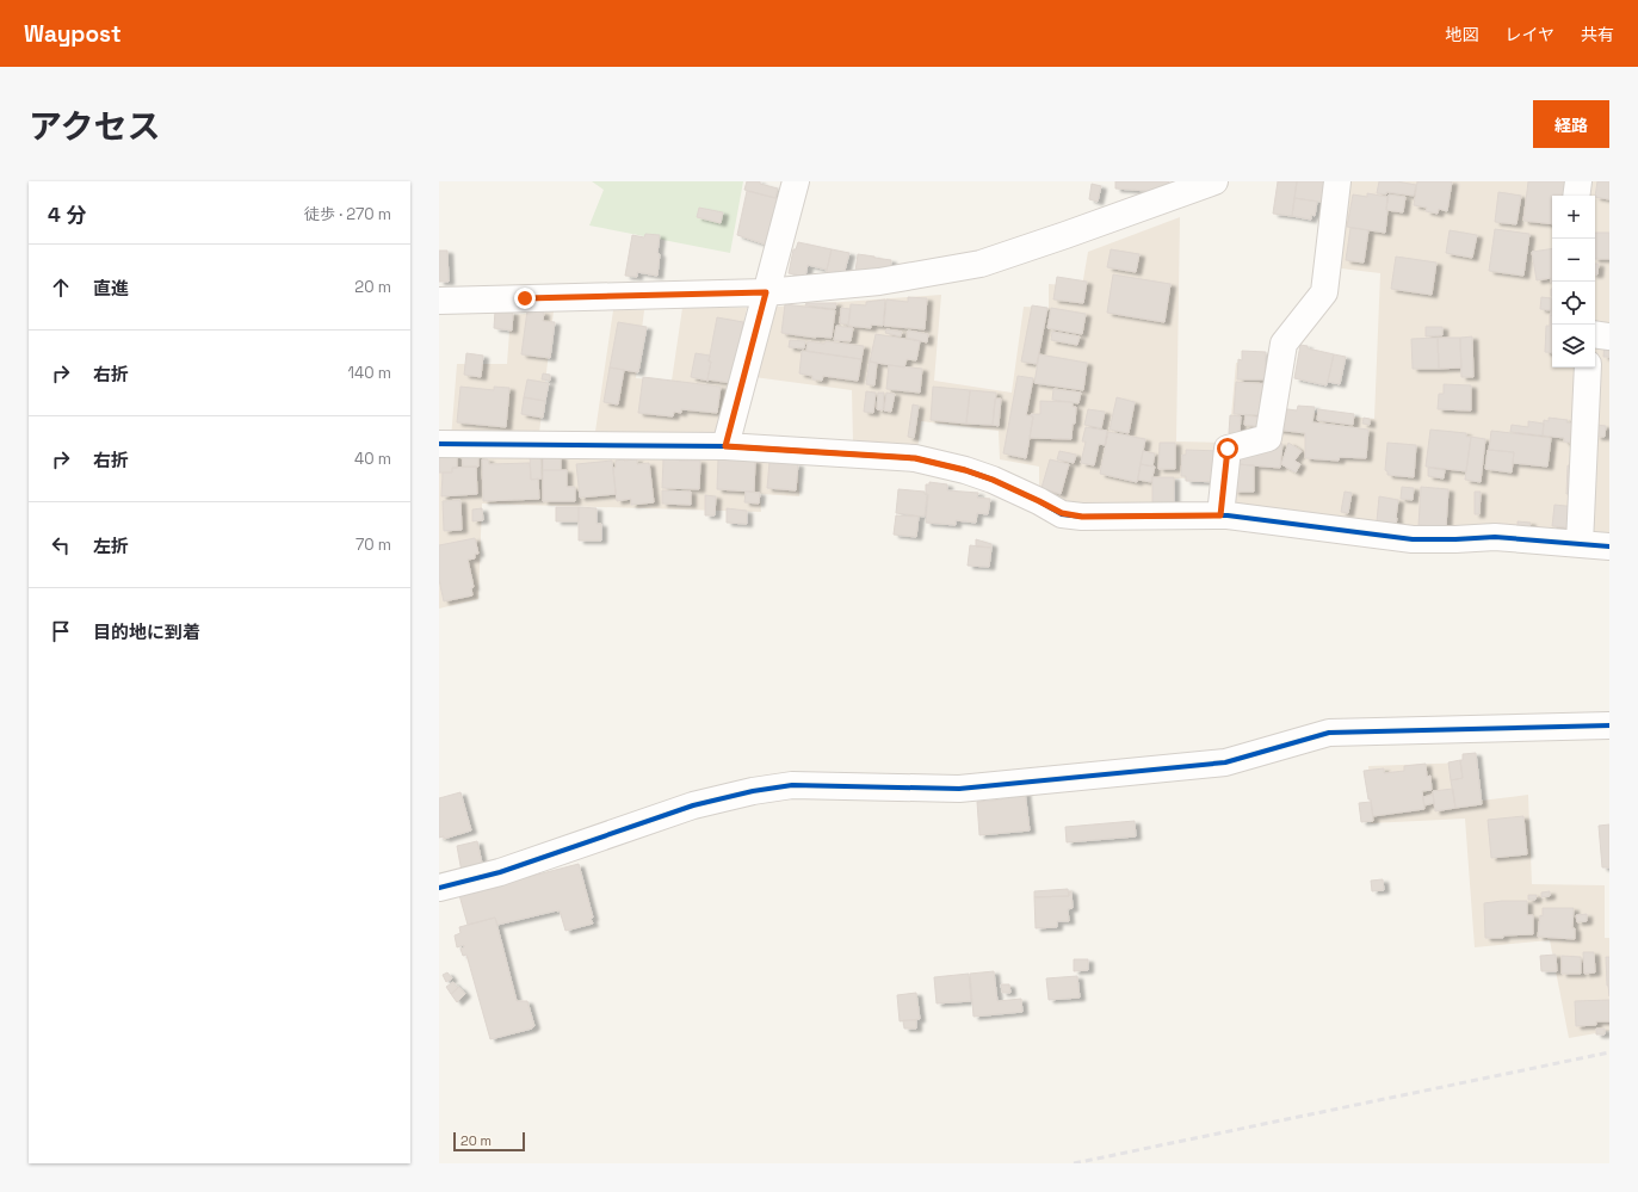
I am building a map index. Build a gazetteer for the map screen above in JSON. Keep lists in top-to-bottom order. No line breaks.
{"scale_bar":"20 m","page":{"header":"Waypost","nav":["地図","レイヤ","共有"],"title":"アクセス","buttons":"経路","heading":["4 分","徒歩 · 270 m"],"map_buttons":["+","−"],"list":[["直進","20 m"],["右折","140 m"],["右折","40 m"],["左折","70 m"],"目的地に到着"],"scale":"20 m"}}
